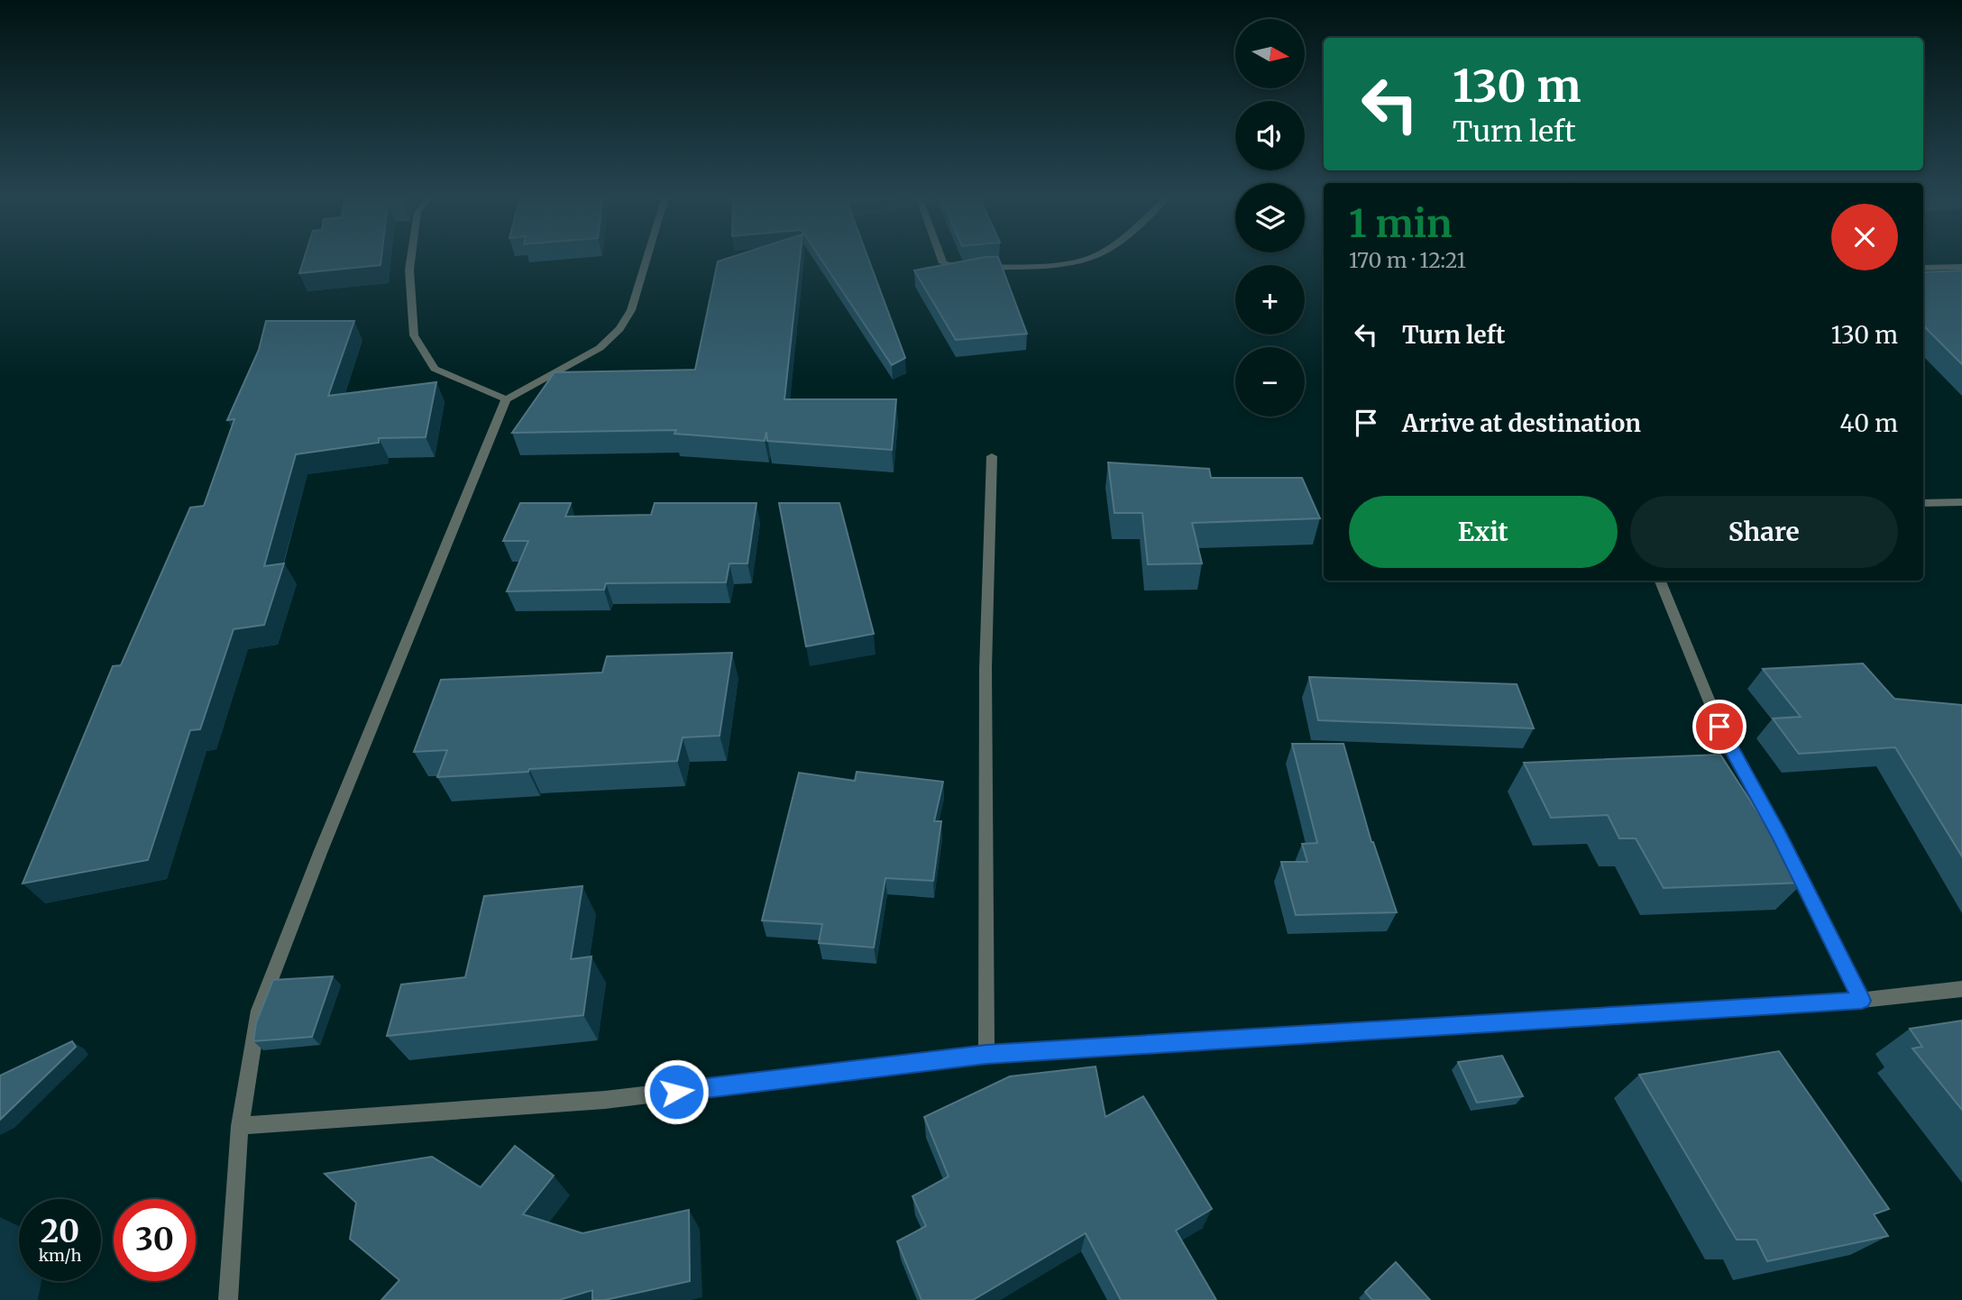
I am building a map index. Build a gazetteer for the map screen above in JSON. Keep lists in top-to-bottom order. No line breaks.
{"north":"right","page":{"map_buttons":["+","−"],"turn":["130 m","Turn left"],"heading":["1 min","170 m · 12:21"],"list":[{"name":"Turn left","value":"130 m"},{"name":"Arrive at destination","value":"40 m"}],"buttons":["Exit","Share"],"speed":"20 km/h","limit":"30"}}
